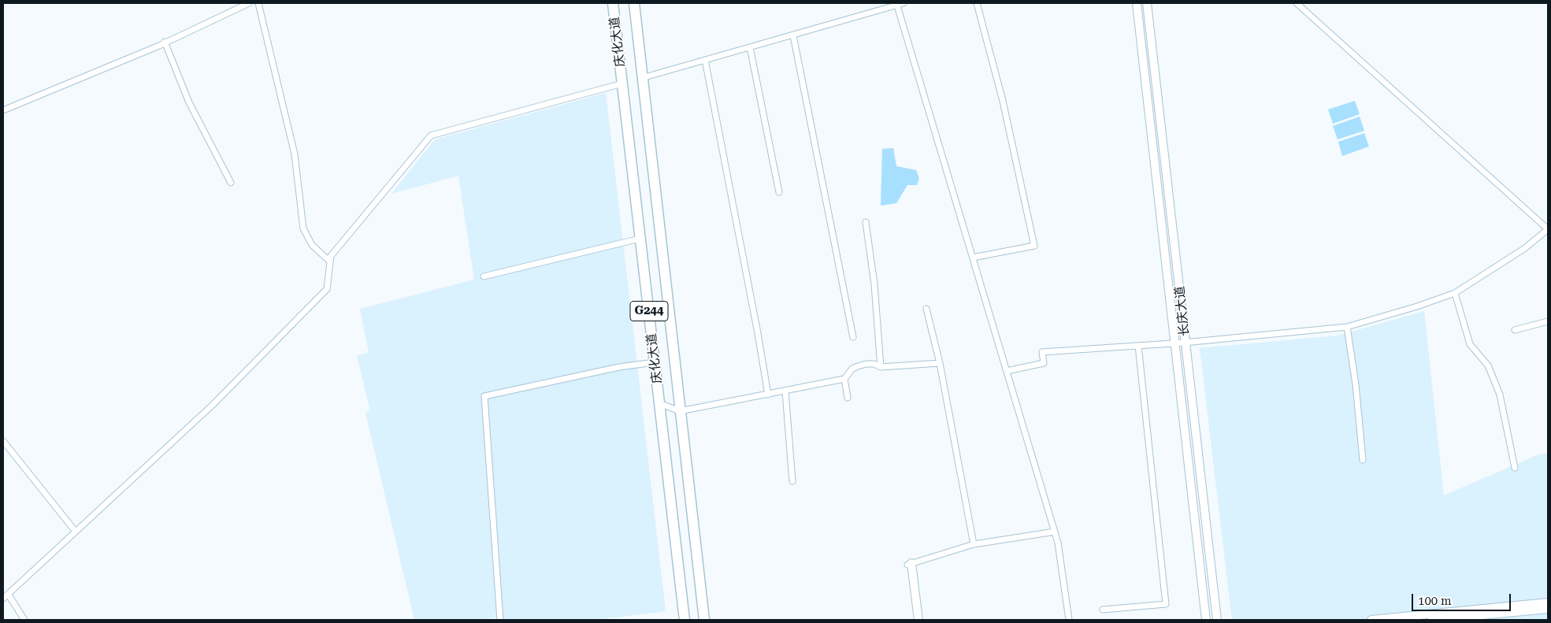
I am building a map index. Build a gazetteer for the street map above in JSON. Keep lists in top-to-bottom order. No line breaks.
{"streets":{"highway":["庆化大道","G244"],"main road":["长庆大道"]},"scale_bar":"100 m"}
